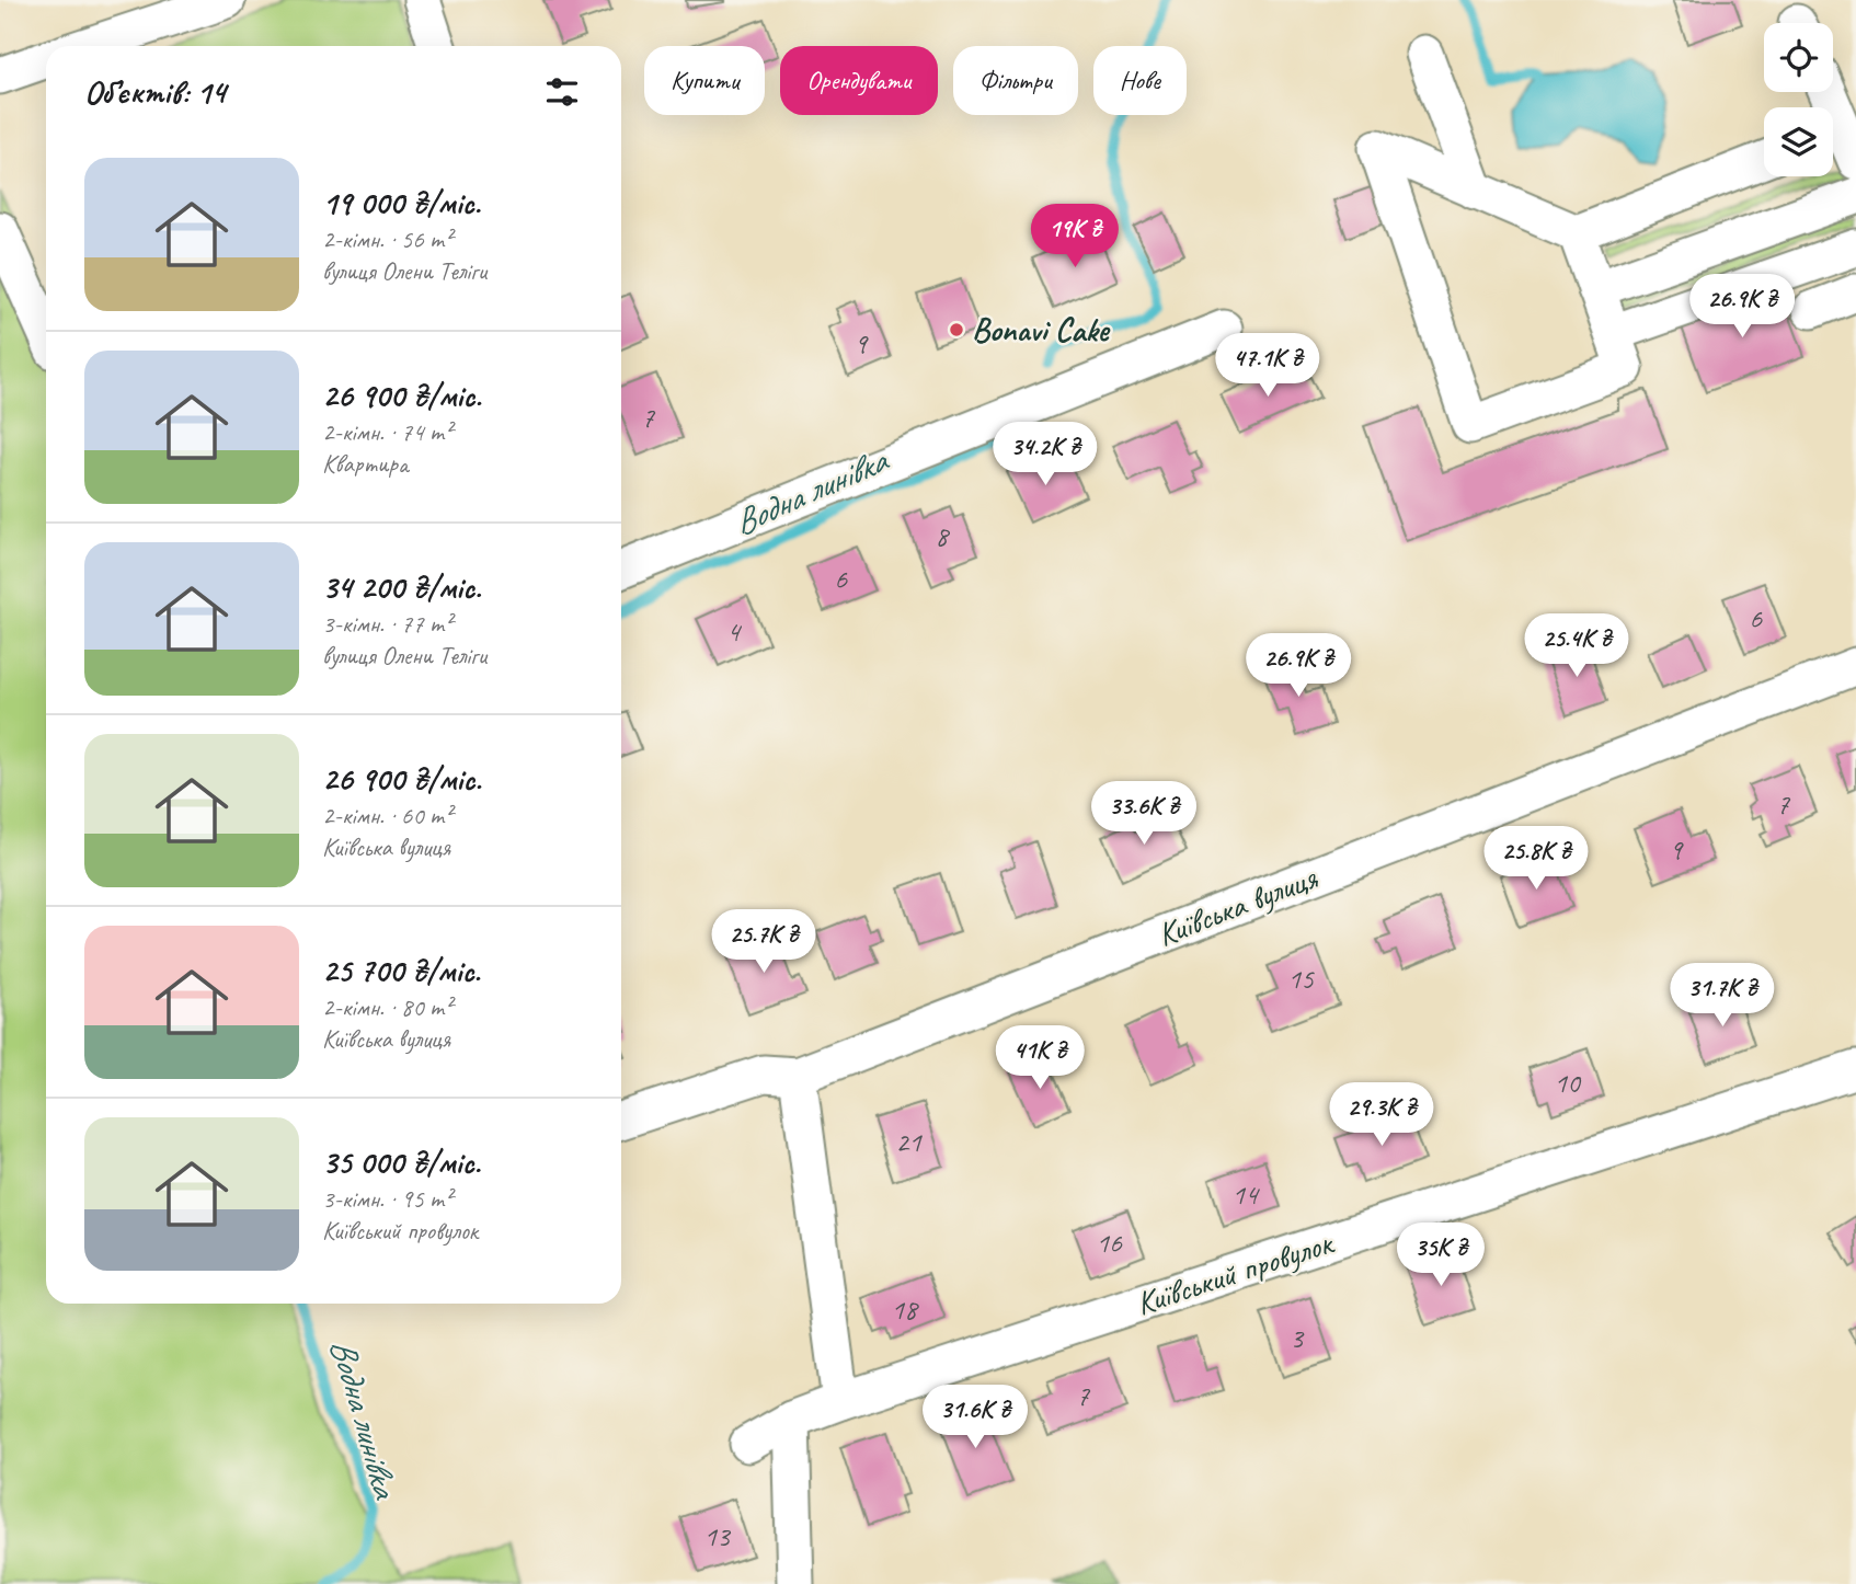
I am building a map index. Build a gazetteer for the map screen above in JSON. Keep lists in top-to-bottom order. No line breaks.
{"streets":{"street":["Київська вулиця","Київський провулок"]},"water":["Водна линівка"],"places":["Bonavi Cake"],"house_numbers":["9","7","8","6","6","4","7","9","15","10","21","14","16","18","3","7","13"],"page":{"chip":["Купити","Орендувати","Фільтри","Нове"],"heading":"Об’єктів: 14","list":[{"name":"19 000 ₴/міс.","note":"2-кімн. · 56 m² · вулиця Олени Теліги"},{"name":"26 900 ₴/міс.","note":"2-кімн. · 74 m² · Квартира"},{"name":"34 200 ₴/міс.","note":"3-кімн. · 77 m² · вулиця Олени Теліги"},{"name":"26 900 ₴/міс.","note":"2-кімн. · 60 m² · Київська вулиця"},{"name":"25 700 ₴/міс.","note":"2-кімн. · 80 m² · Київська вулиця"},{"name":"35 000 ₴/міс.","note":"3-кімн. · 95 m² · Київський провулок"}],"price":["19K ₴","26.9K ₴","47.1K ₴","34.2K ₴","25.4K ₴","26.9K ₴","33.6K ₴","25.8K ₴","25.7K ₴","31.7K ₴","41K ₴","29.3K ₴","35K ₴","31.6K ₴"]}}
